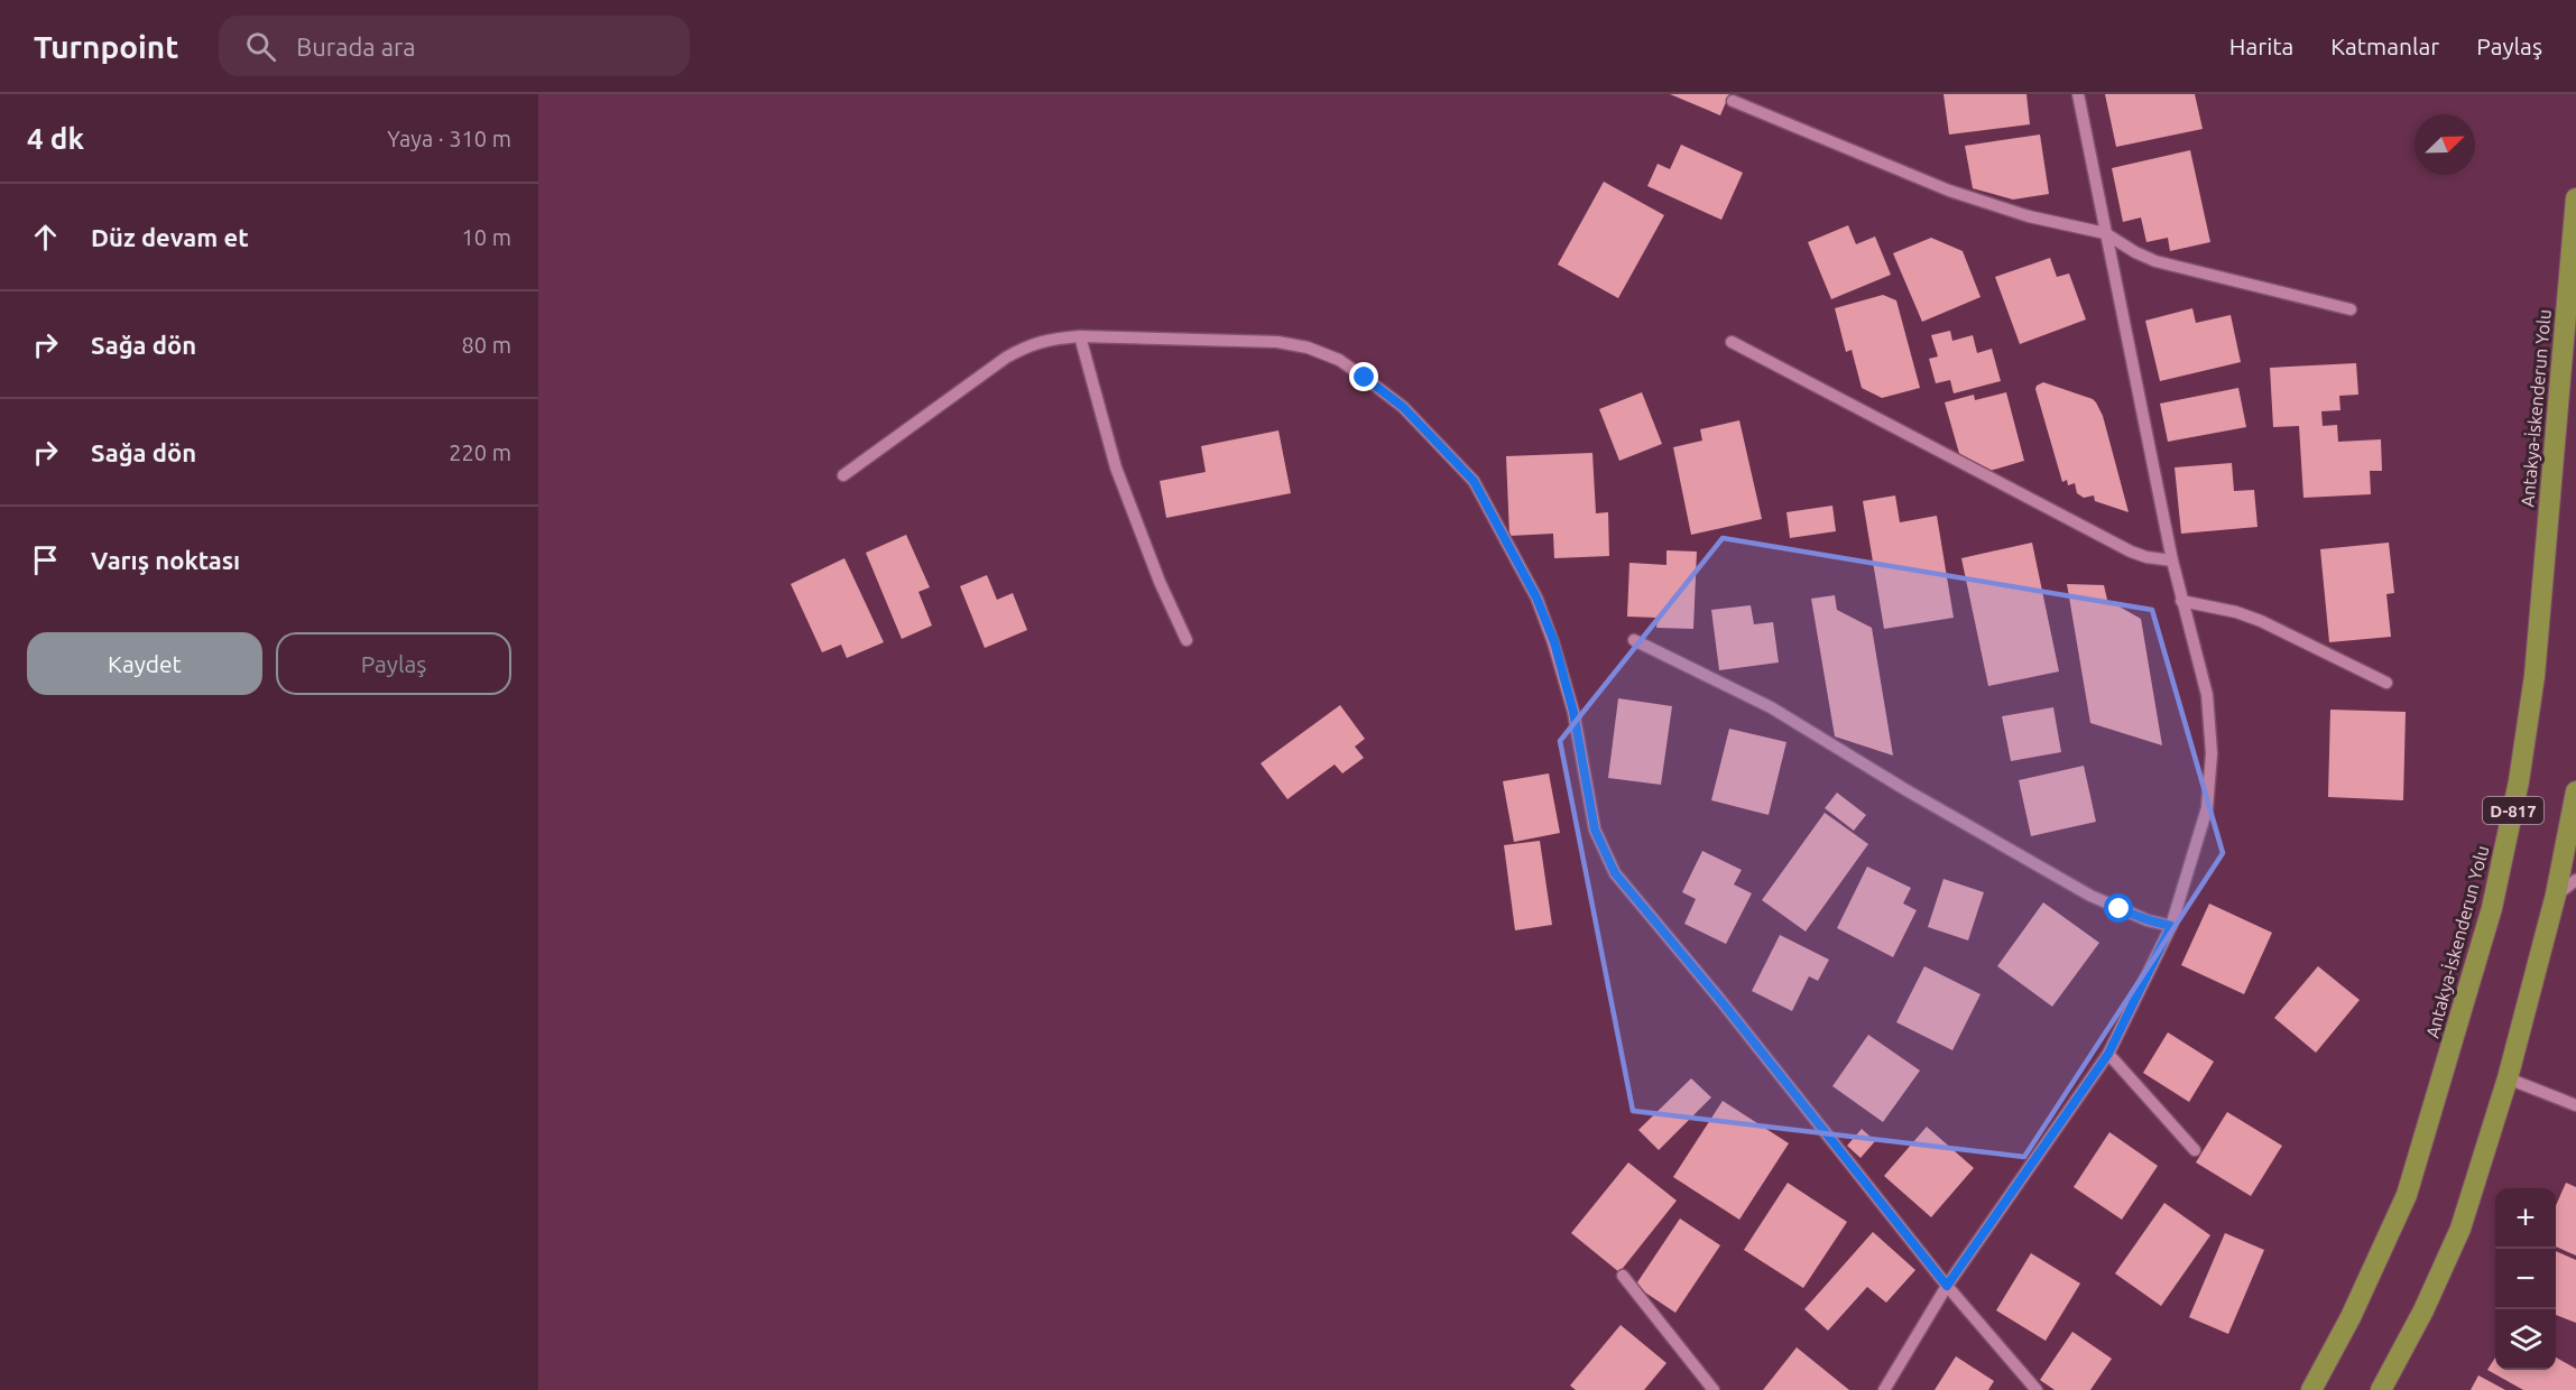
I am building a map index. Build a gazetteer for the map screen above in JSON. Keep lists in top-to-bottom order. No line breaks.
{"streets":{"highway":["Antakya-İskenderun Yolu","D-817"]},"north":"top right","page":{"header":"Turnpoint","search":"Burada ara","nav":["Harita","Katmanlar","Paylaş"],"heading":["4 dk","Yaya · 310 m"],"list":[["Düz devam et","10 m"],["Sağa dön","80 m"],["Sağa dön","220 m"],"Varış noktası"],"buttons":["Kaydet","Paylaş"],"map_buttons":["+","−"]}}
